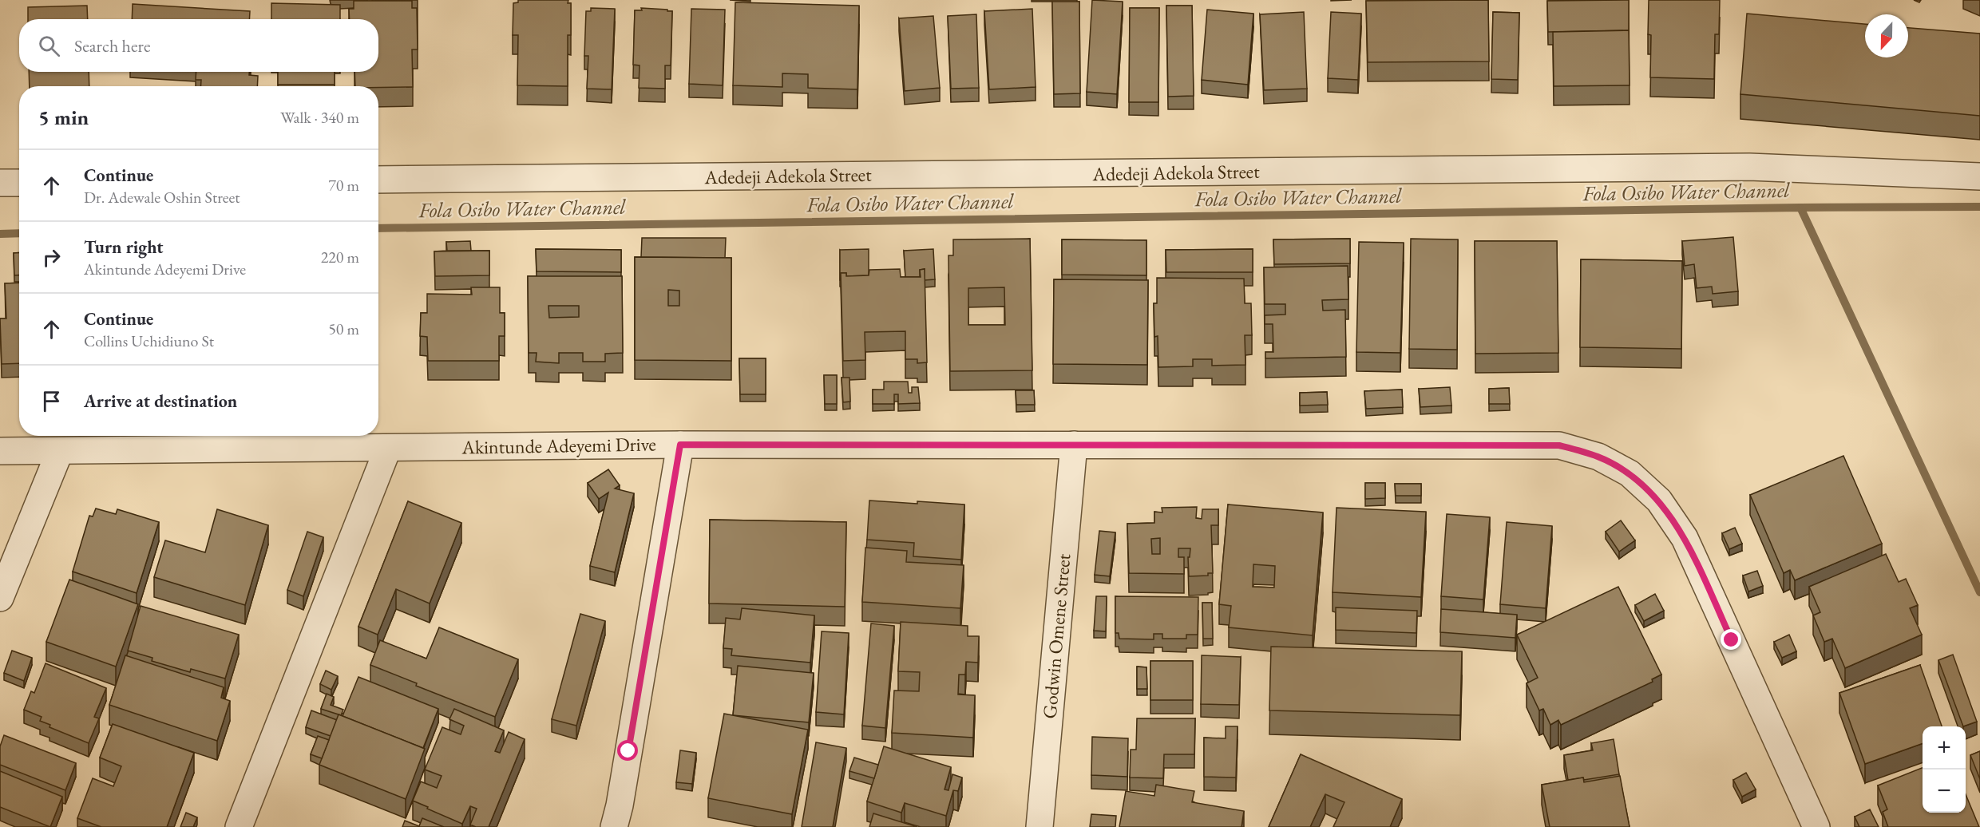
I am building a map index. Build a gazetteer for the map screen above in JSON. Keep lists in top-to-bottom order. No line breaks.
{"streets":{"street":["Adedeji Adekola Street","Akintunde Adeyemi Drive","Godwin Omene Street"]},"crossings":[["Akintunde Adeyemi Drive","Godwin Omene Street"]],"water":["Fola Osibo Water Channel"],"north":"bottom","page":{"search":"Search here","heading":["5 min","Walk · 340 m"],"list":[["Continue","Dr. Adewale Oshin Street","70 m"],["Turn right","Akintunde Adeyemi Drive","220 m"],["Continue","Collins Uchidiuno St","50 m"],"Arrive at destination"],"map_buttons":["+","−"]}}
